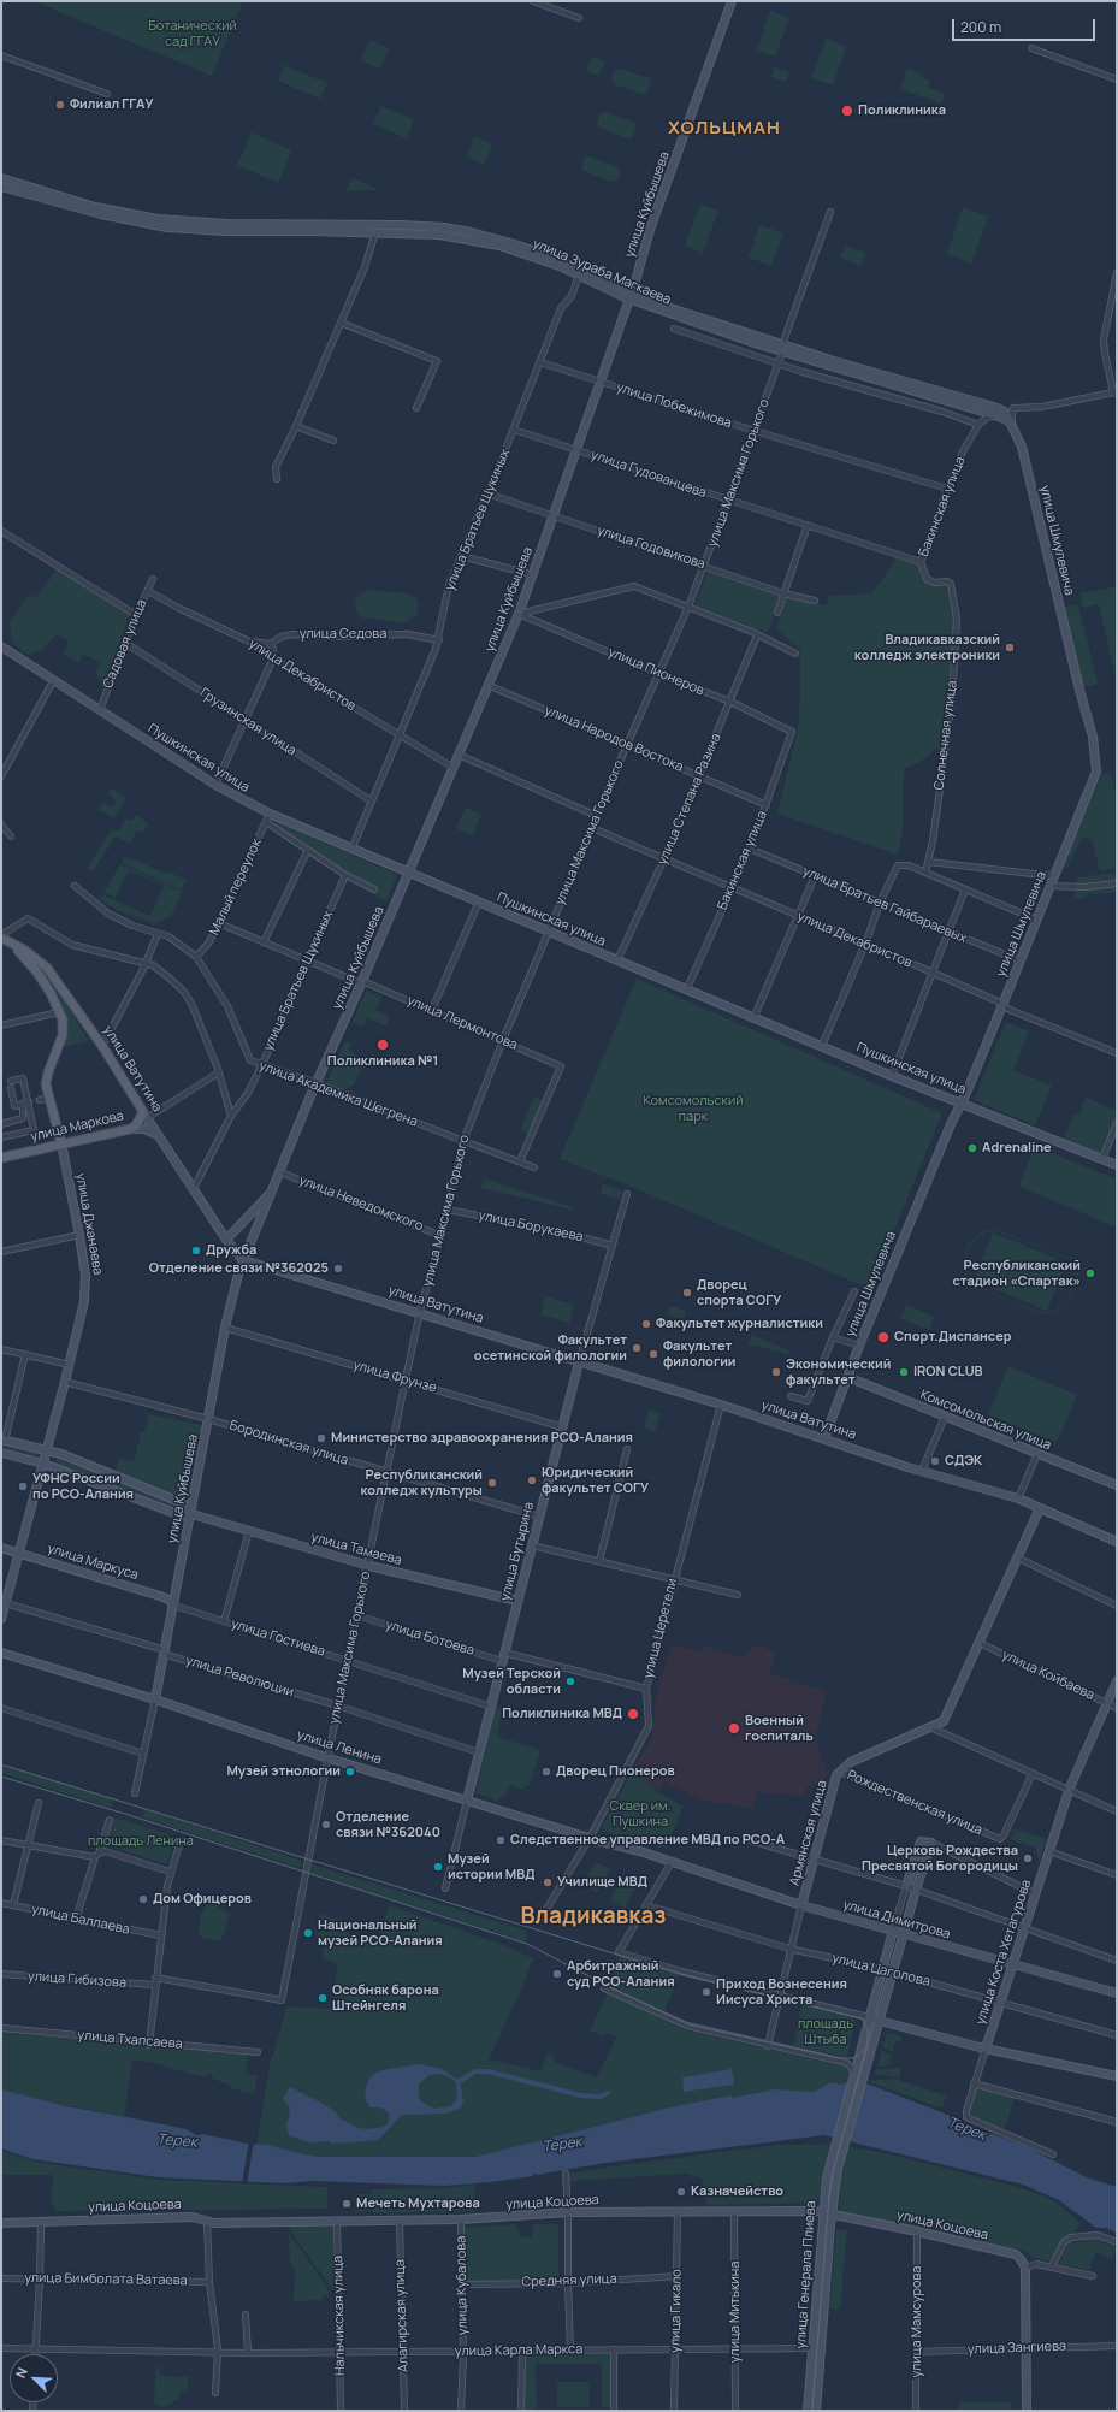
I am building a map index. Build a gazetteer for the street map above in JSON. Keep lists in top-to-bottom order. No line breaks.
{"streets":{"main road":["улица Куйбышева","улица Зураба Магкаева","улица Шмулевича","Пушкинская улица","улица Ватутина","улица Маркова","улица Джанаева","Комсомольская улица","улица Тамаева","улица Бутырина","улица Маркуса","улица Ленина","Армянская улица","улица Димитрова","улица Коста Хетагурова","улица Коцоева","улица Генерала Плиева"],"street":["улица Побежимова","улица Максима Горького","улица Гудованцева","Бакинская улица","улица Братьев Щукиных","улица Годовикова","улица Седова","Садовая улица","улица Пионеров","улица Декабристов","Грузинская улица","Солнечная улица","улица Народов Востока","улица Степана Разина","Малый переулок","улица Братьев Гайбараевых","улица Лермонтова","улица Академика Шегрена","улица Неведомского","улица Борукаева","улица Фрунзе","Бородинская улица","улица Церетели","улица Гостиева","улица Ботоева","улица Койбаева","улица Революции","Рождественская улица","улица Баллаева","улица Цаголова","улица Гибизова","улица Тхапсаева","улица Бимболата Ватаева","Средняя улица","улица Кубалова","улица Гикало","улица Митькина","Нальчикская улица","Алагирская улица","улица Мамсурова","улица Зангиева","улица Карла Маркса"]},"crossings":[["улица Куйбышева","улица Зураба Магкаева"],["улица Куйбышева","улица Побежимова"],["улица Куйбышева","улица Гудованцева"],["улица Куйбышева","улица Годовикова"],["улица Куйбышева","улица Пионеров"],["улица Куйбышева","улица Декабристов"],["улица Куйбышева","улица Народов Востока"],["улица Куйбышева","Пушкинская улица"],["улица Куйбышева","улица Лермонтова"],["улица Куйбышева","улица Ватутина"],["улица Куйбышева","улица Академика Шегрена"],["улица Куйбышева","улица Неведомского"],["улица Куйбышева","улица Фрунзе"],["улица Куйбышева","Бородинская улица"],["улица Куйбышева","улица Тамаева"],["улица Куйбышева","улица Маркуса"],["улица Куйбышева","улица Гостиева"],["улица Куйбышева","улица Революции"],["улица Куйбышева","улица Ленина"],["улица Зураба Магкаева","улица Максима Горького"],["улица Зураба Магкаева","улица Братьев Щукиных"],["улица Зураба Магкаева","улица Шмулевича"],["улица Побежимова","улица Максима Горького"],["улица Побежимова","Бакинская улица"],["улица Побежимова","улица Братьев Щукиных"],["улица Максима Горького","улица Гудованцева"],["улица Максима Горького","улица Годовикова"],["улица Максима Горького","улица Пионеров"],["улица Максима Горького","улица Декабристов"],["улица Максима Горького","улица Народов Востока"],["улица Максима Горького","Пушкинская улица"],["улица Максима Горького","улица Лермонтова"],["улица Максима Горького","улица Ватутина"],["улица Максима Горького","улица Академика Шегрена"],["улица Максима Горького","улица Неведомского"],["улица Максима Горького","улица Борукаева"],["улица Максима Горького","улица Фрунзе"],["улица Максима Горького","Бородинская улица"],["улица Максима Горького","улица Тамаева"],["улица Максима Горького","улица Гостиева"],["улица Максима Горького","улица Ботоева"],["улица Максима Горького","улица Революции"],["улица Максима Горького","улица Ленина"],["улица Гудованцева","Бакинская улица"],["улица Гудованцева","улица Братьев Щукиных"],["улица Гудованцева","Солнечная улица"],["Бакинская улица","улица Пионеров"],["Бакинская улица","улица Декабристов"],["Бакинская улица","Солнечная улица"],["Бакинская улица","улица Народов Востока"],["Бакинская улица","Пушкинская улица"],["Бакинская улица","улица Братьев Гайбараевых"],["улица Братьев Щукиных","улица Годовикова"],["улица Братьев Щукиных","улица Седова"],["улица Братьев Щукиных","улица Декабристов"],["улица Братьев Щукиных","Грузинская улица"],["улица Братьев Щукиных","Пушкинская улица"],["улица Братьев Щукиных","улица Лермонтова"],["улица Братьев Щукиных","улица Ватутина"],["улица Братьев Щукиных","улица Академика Шегрена"],["улица Шмулевича","улица Декабристов"],["улица Шмулевича","Пушкинская улица"],["улица Шмулевича","улица Братьев Гайбараевых"],["улица Шмулевича","улица Ватутина"],["улица Шмулевича","Комсомольская улица"],["Садовая улица","улица Декабристов"],["Садовая улица","Грузинская улица"],["Садовая улица","Пушкинская улица"],["улица Пионеров","улица Степана Разина"],["улица Декабристов","улица Степана Разина"],["улица Народов Востока","улица Степана Разина"],["Пушкинская улица","улица Степана Разина"],["Пушкинская улица","Малый переулок"],["Малый переулок","улица Лермонтова"],["Малый переулок","улица Академика Шегрена"],["улица Лермонтова","улица Академика Шегрена"],["улица Ватутина","улица Маркова"],["улица Ватутина","улица Джанаева"],["улица Ватутина","улица Бутырина"],["улица Ватутина","улица Церетели"],["улица Ватутина","Армянская улица"],["улица Маркова","улица Джанаева"],["улица Джанаева","Бородинская улица"],["улица Джанаева","улица Тамаева"],["улица Джанаева","улица Маркуса"],["улица Джанаева","улица Революции"],["улица Борукаева","улица Бутырина"],["улица Фрунзе","улица Бутырина"],["Бородинская улица","улица Бутырина"],["улица Тамаева","улица Бутырина"],["улица Бутырина","улица Гостиева"],["улица Бутырина","улица Ботоева"],["улица Бутырина","улица Революции"],["улица Бутырина","улица Ленина"],["улица Маркуса","улица Гостиева"],["улица Церетели","улица Ботоева"],["улица Церетели","улица Ленина"],["улица Койбаева","Армянская улица"],["улица Койбаева","улица Коста Хетагурова"],["улица Ленина","улица Димитрова"],["Рождественская улица","Армянская улица"],["Армянская улица","улица Димитрова"],["Армянская улица","улица Цаголова"],["улица Димитрова","улица Коста Хетагурова"],["улица Димитрова","улица Генерала Плиева"],["улица Коста Хетагурова","улица Цаголова"],["улица Цаголова","улица Генерала Плиева"],["улица Коцоева","улица Генерала Плиева"],["улица Коцоева","улица Кубалова"],["улица Коцоева","улица Гикало"],["улица Коцоева","улица Митькина"],["улица Коцоева","Нальчикская улица"],["улица Коцоева","Алагирская улица"],["улица Коцоева","улица Мамсурова"],["улица Генерала Плиева","улица Карла Маркса"],["Средняя улица","улица Кубалова"],["Средняя улица","улица Гикало"],["улица Кубалова","улица Карла Маркса"],["улица Гикало","улица Карла Маркса"],["улица Митькина","улица Карла Маркса"],["Нальчикская улица","улица Карла Маркса"],["Алагирская улица","улица Карла Маркса"],["улица Мамсурова","улица Зангиева"]],"districts":["ХОЛЬЦМАН","Владикавказ"],"water":["Терек"],"parks":["Ботанический сад ГГАУ","Комсомольский парк","Сквер им. Пушкина","площадь Ленина","площадь Штыба"],"places":["Филиал ГГАУ","Поликлиника","Владикавказский колледж электроники","Поликлиника №1","Adrenaline","Дружба","Отделение связи №362025","Республиканский стадион «Спартак»","Дворец спорта СОГУ","Факультет журналистики","Спорт.Диспансер","Факультет осетинской филологии","Факультет филологии","Экономический факультет","IRON CLUB","Министерство здравоохранения РСО-Алания","СДЭК","Юридический факультет СОГУ","Республиканский колледж культуры","УФНС России по РСО-Алания","Музей Терской области","Поликлиника МВД","Военный госпиталь","Музей этнологии","Дворец Пионеров","Отделение связи №362040","Следственное управление МВД по РСО-А","Церковь Рождества Пресвятой Богородицы","Музей истории МВД","Училище МВД","Дом Офицеров","Национальный музей РСО-Алания","Арбитражный суд РСО-Алания","Приход Вознесения Иисуса Христа","Особняк барона Штейнгеля","Казначейство","Мечеть Мухтарова"],"scale_bar":"200 m","north":"top left"}
